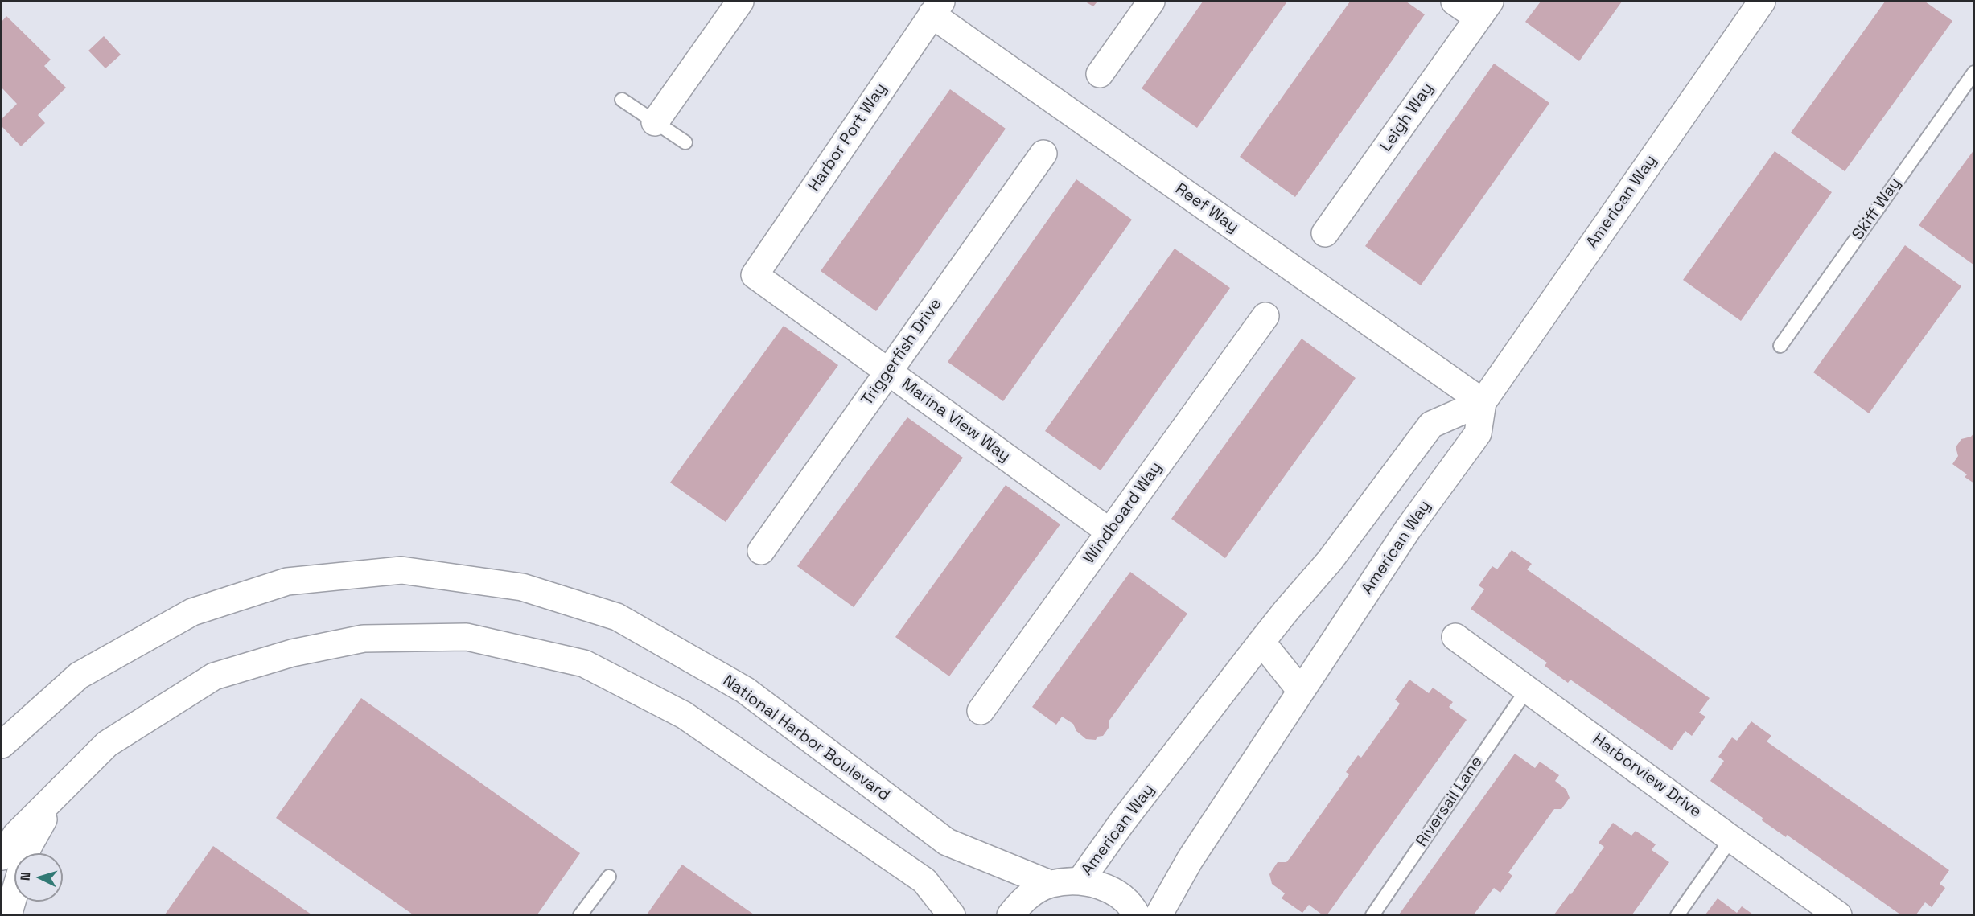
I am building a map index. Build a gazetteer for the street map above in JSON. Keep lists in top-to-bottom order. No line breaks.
{"streets":{"street":["Leigh Way","Harbor Port Way","American Way","Reef Way","Triggerfish Drive","Marina View Way","Windboard Way","National Harbor Boulevard","Harborview Drive"],"lane":["Skiff Way","Riversail Lane"]},"crossings":[["Harbor Port Way","Reef Way"],["Harbor Port Way","Marina View Way"],["American Way","Reef Way"],["Triggerfish Drive","Marina View Way"],["Marina View Way","Windboard Way"],["Harborview Drive","Riversail Lane"]],"north":"left"}
